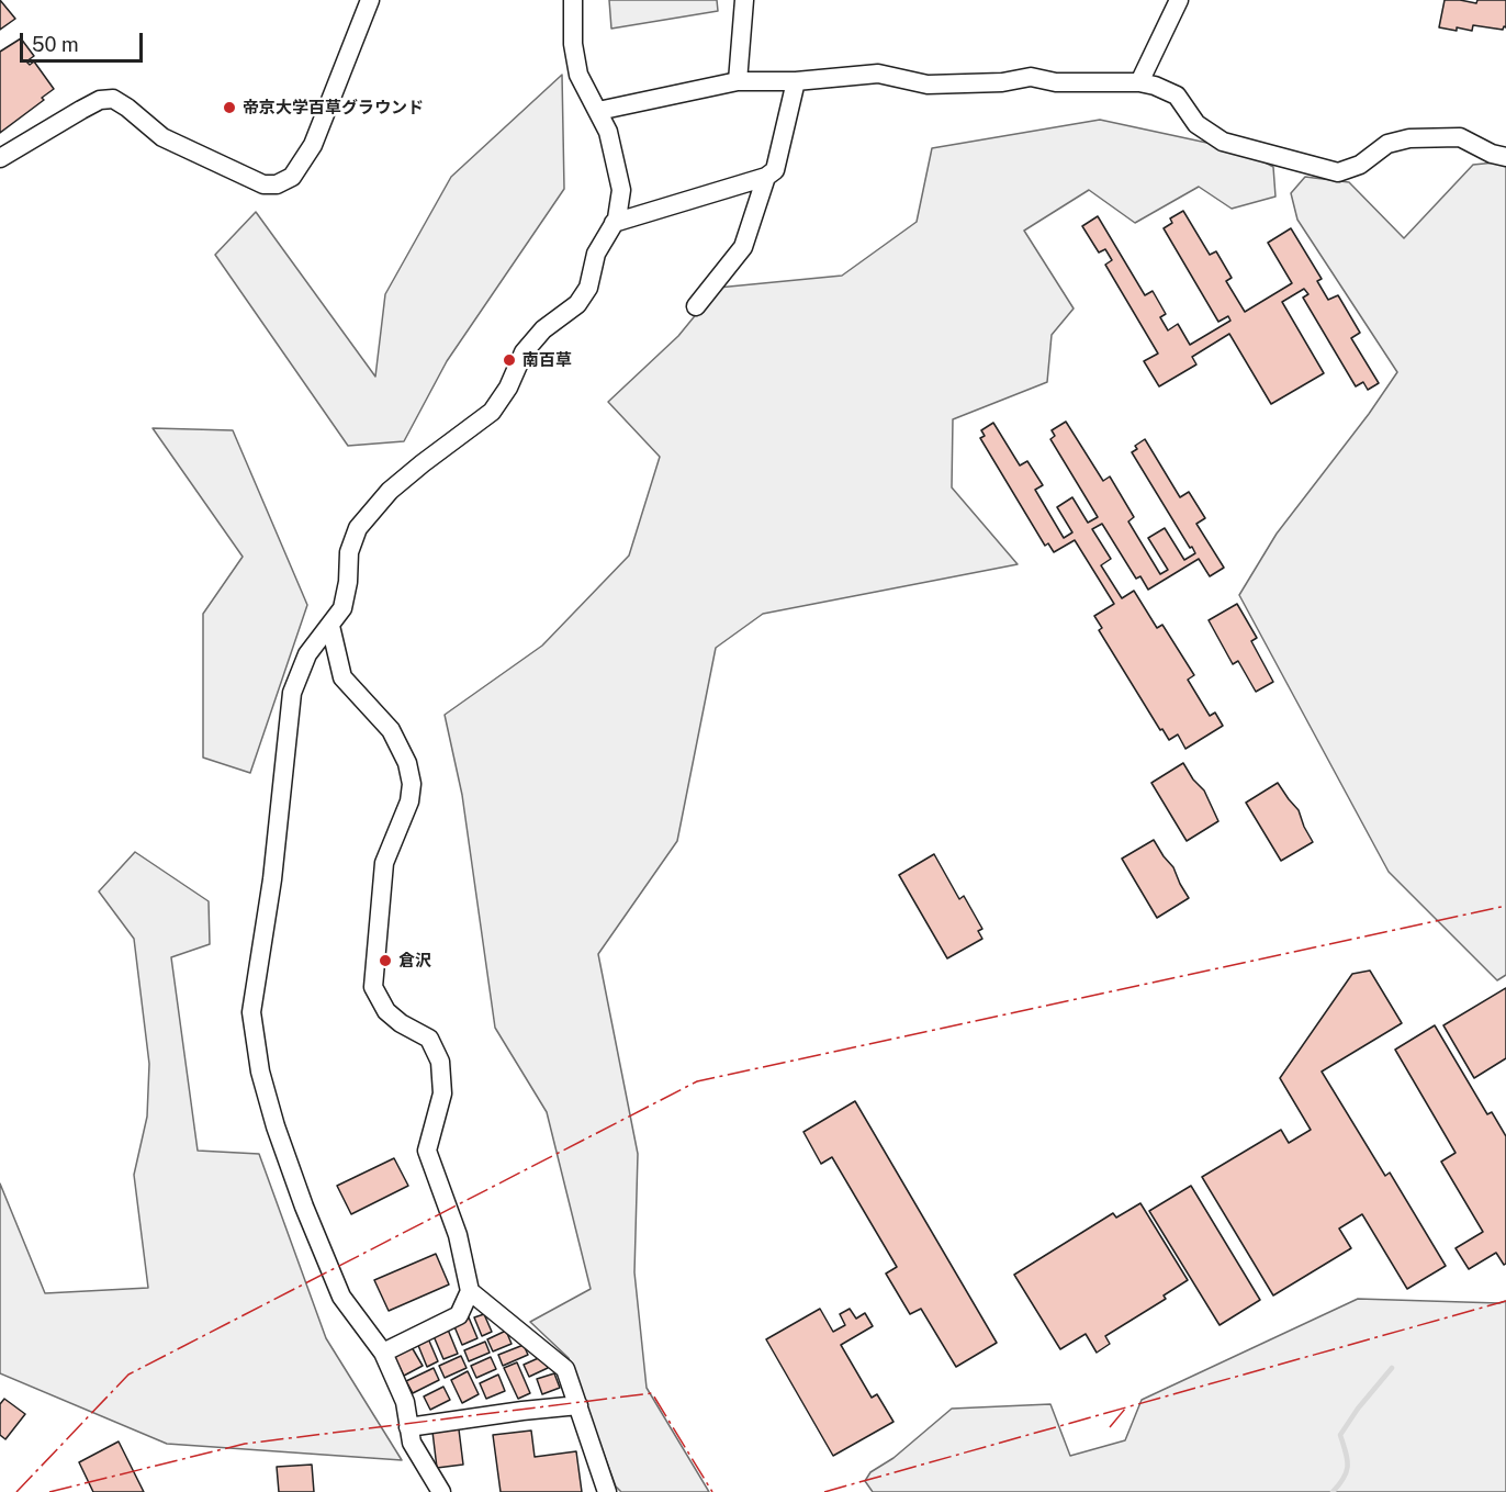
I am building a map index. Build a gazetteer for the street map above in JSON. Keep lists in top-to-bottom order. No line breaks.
{"places":["帝京大学百草グラウンド","南百草","倉沢"],"scale_bar":"50 m"}
